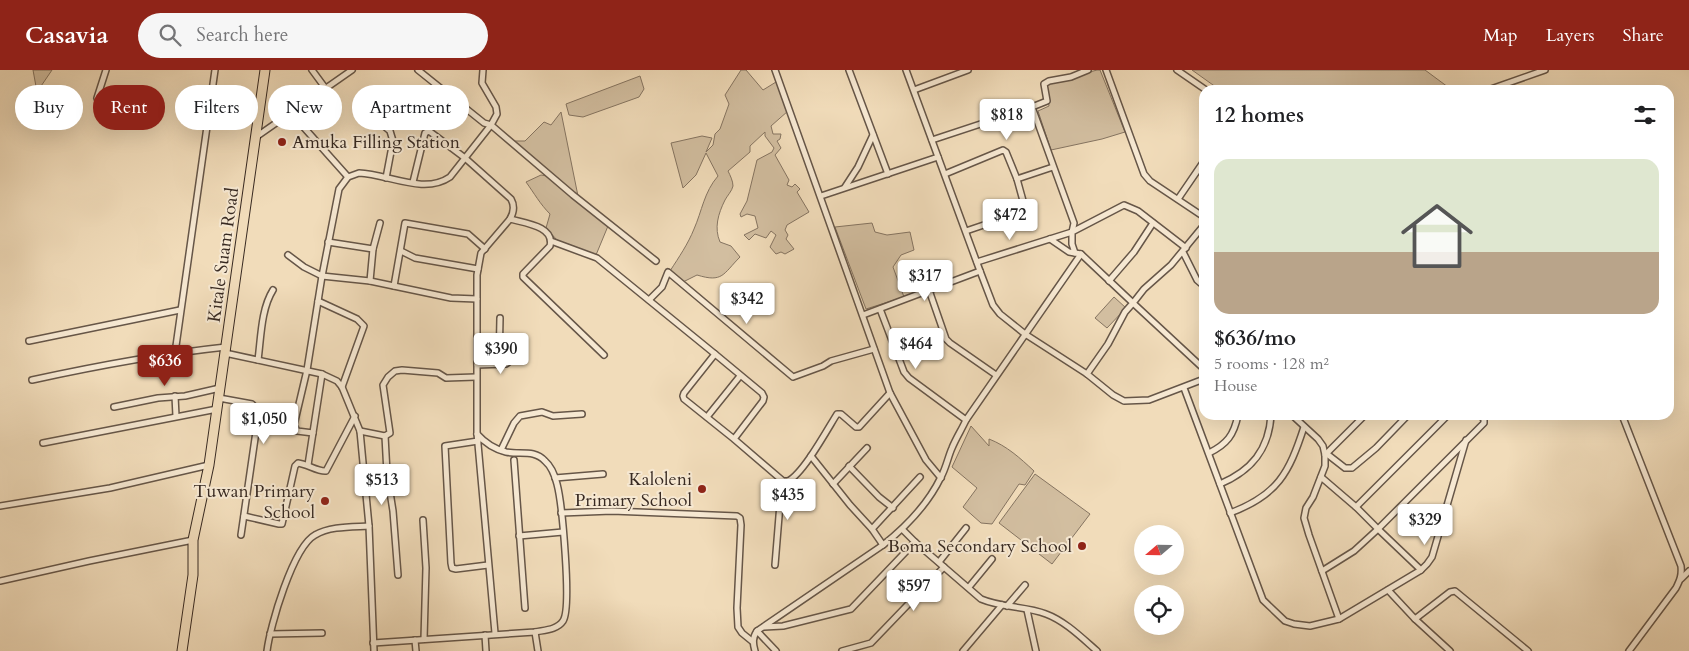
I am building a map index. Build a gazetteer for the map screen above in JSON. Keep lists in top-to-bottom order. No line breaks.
{"streets":{"highway":["Kitale Suam Road"]},"places":["Amuka Filling Station","Kaloleni Primary School","Tuwan Primary School","Boma Secondary School"],"north":"left","page":{"header":"Casavia","search":"Search here","nav":["Map","Layers","Share"],"chip":["Buy","Rent","Filters","New","Apartment"],"heading":"12 homes","price":["$818","$472","$317","$342","$464","$390","$636","$1,050","$513","$435","$329","$597"],"list":[{"name":"$636/mo","note":"5 rooms · 128 m² · House"}]}}
